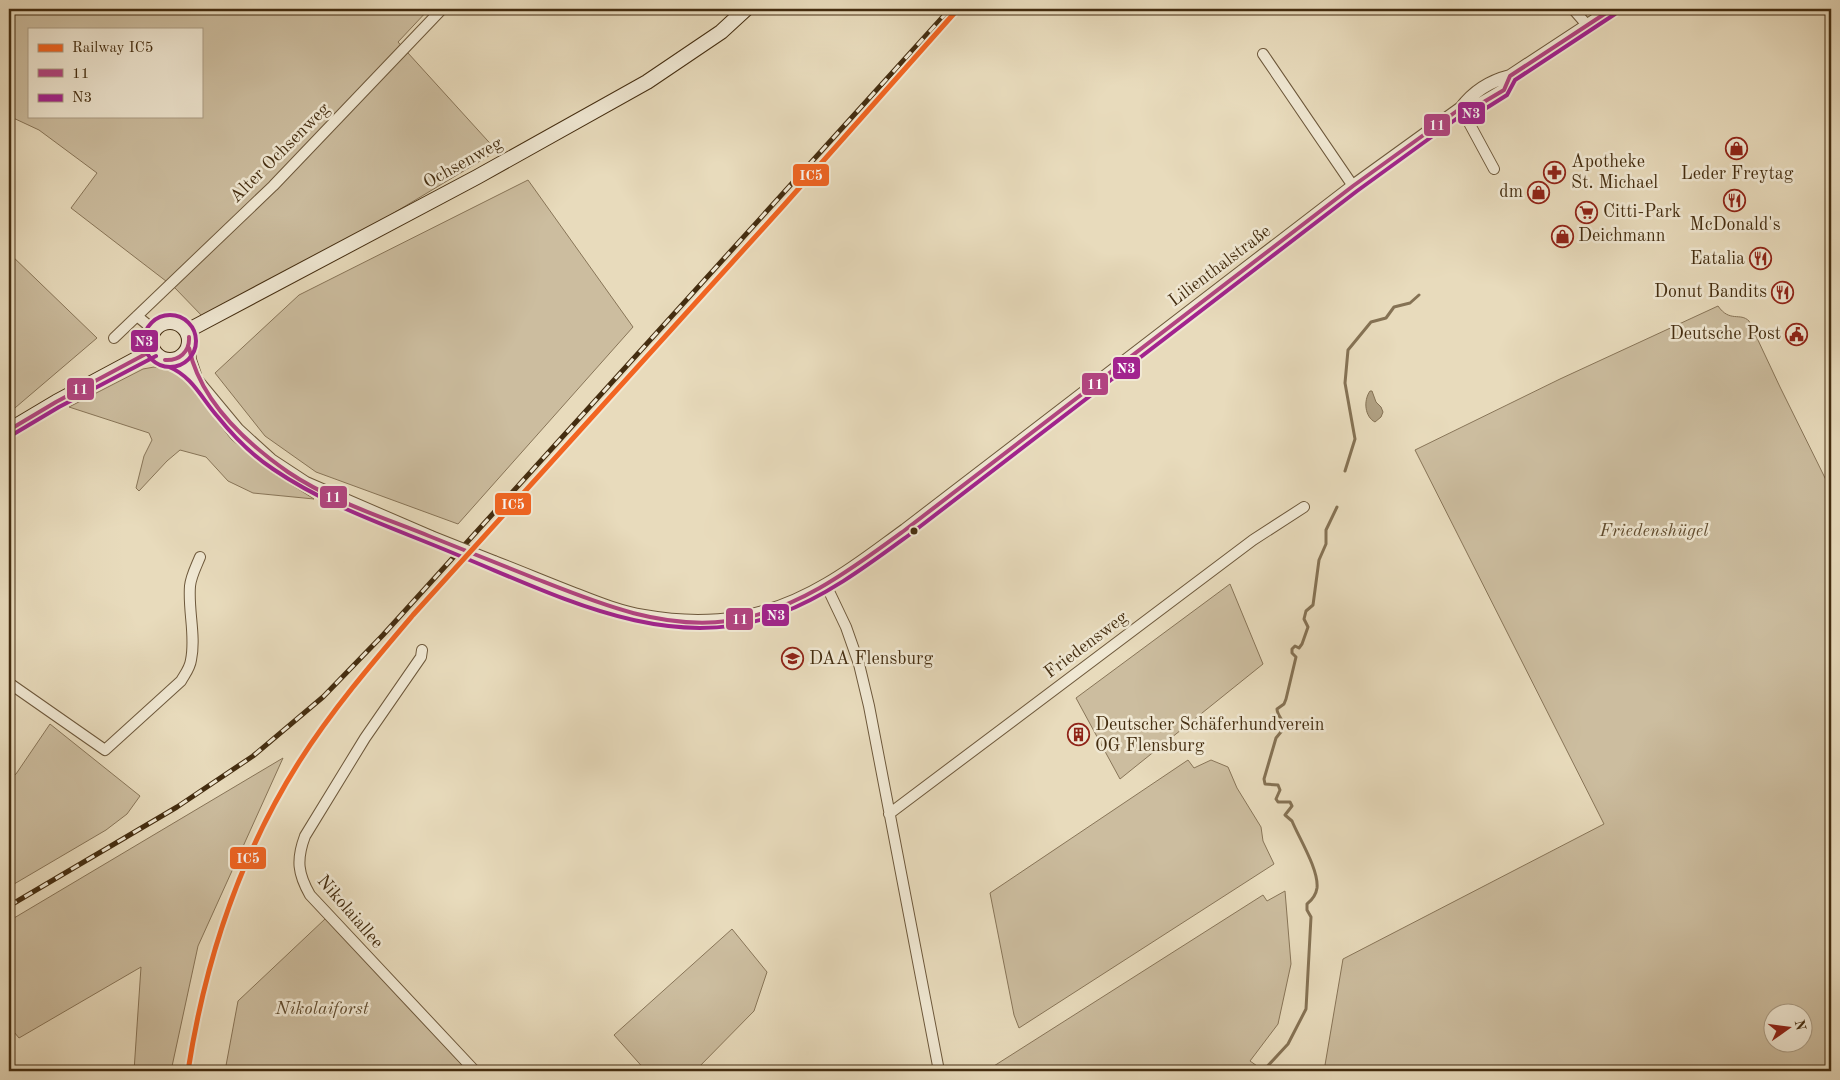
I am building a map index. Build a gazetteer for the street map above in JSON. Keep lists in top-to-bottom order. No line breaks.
{"streets":{"main road":["Ochsenweg"],"street":["Alter Ochsenweg","Lilienthalstraße","Friedensweg","Nikolaiallee"]},"crossings":[["Ochsenweg","Lilienthalstraße"]],"parks":["Friedenshügel","Nikolaiforst"],"places":{"shop":["Leder Freytag","dm","Deichmann"],"pharmacy":["Apotheke St. Michael"],"restaurant":["McDonald's","Eatalia","Donut Bandits"],"supermarket":["Citti-Park"],"public building":["Deutsche Post"],"school or university":["DAA Flensburg"],"building":["Deutscher Schäferhundverein OG Flensburg"]},"lines":["rail line IC5","transit line 11","transit line N3"],"legend":["Railway IC5","11","N3"],"north":"right"}
